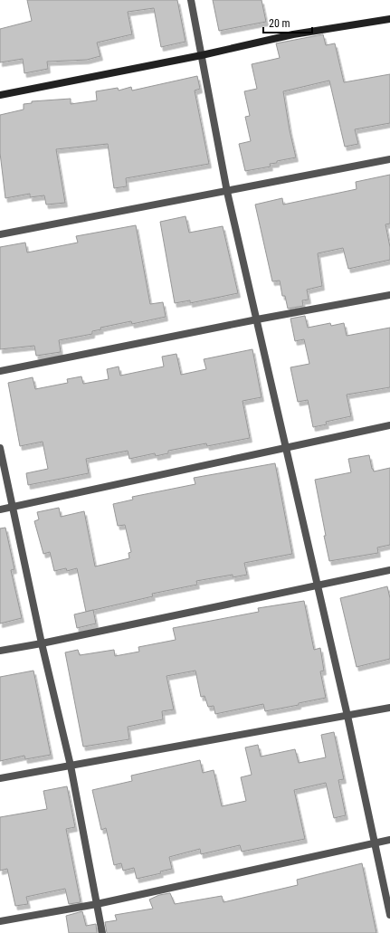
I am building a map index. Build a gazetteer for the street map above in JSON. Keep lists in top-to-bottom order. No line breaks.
{"scale_bar":"20 m"}
